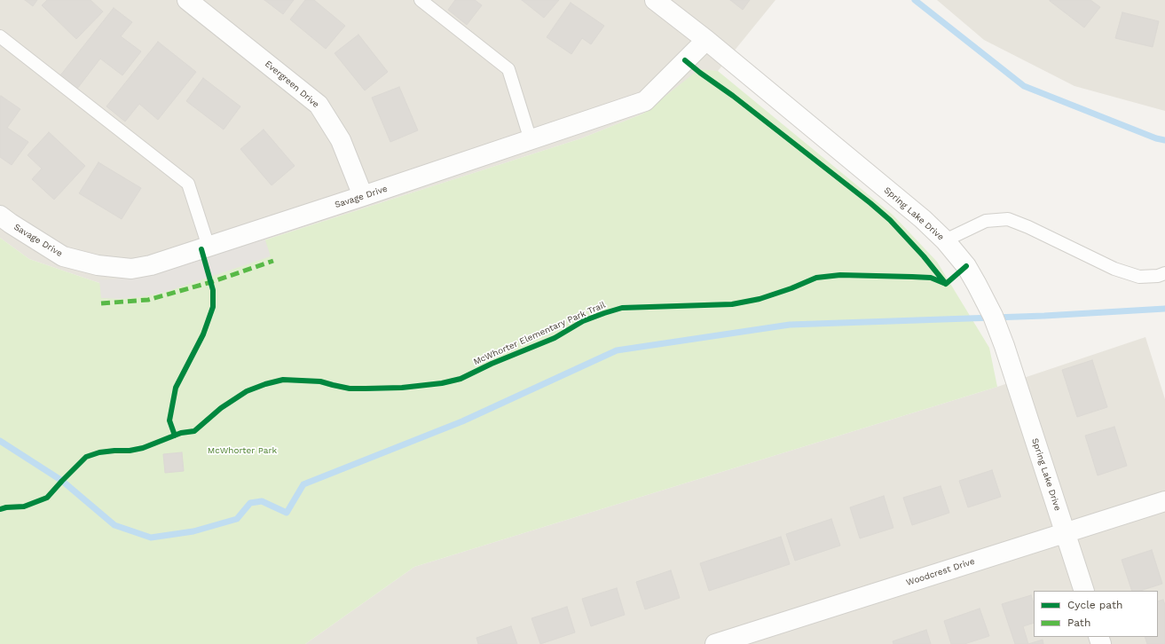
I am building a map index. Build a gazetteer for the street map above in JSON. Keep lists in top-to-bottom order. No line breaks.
{"streets":{"street":["Evergreen Drive","Savage Drive","Spring Lake Drive","Woodcrest Drive"],"cycle path":["McWhorter Elementary Park Trail"]},"crossings":[["Evergreen Drive","Savage Drive"],["Savage Drive","Spring Lake Drive"],["Spring Lake Drive","Woodcrest Drive"]],"parks":["McWhorter Park"],"legend":["Cycle path","Path"]}
